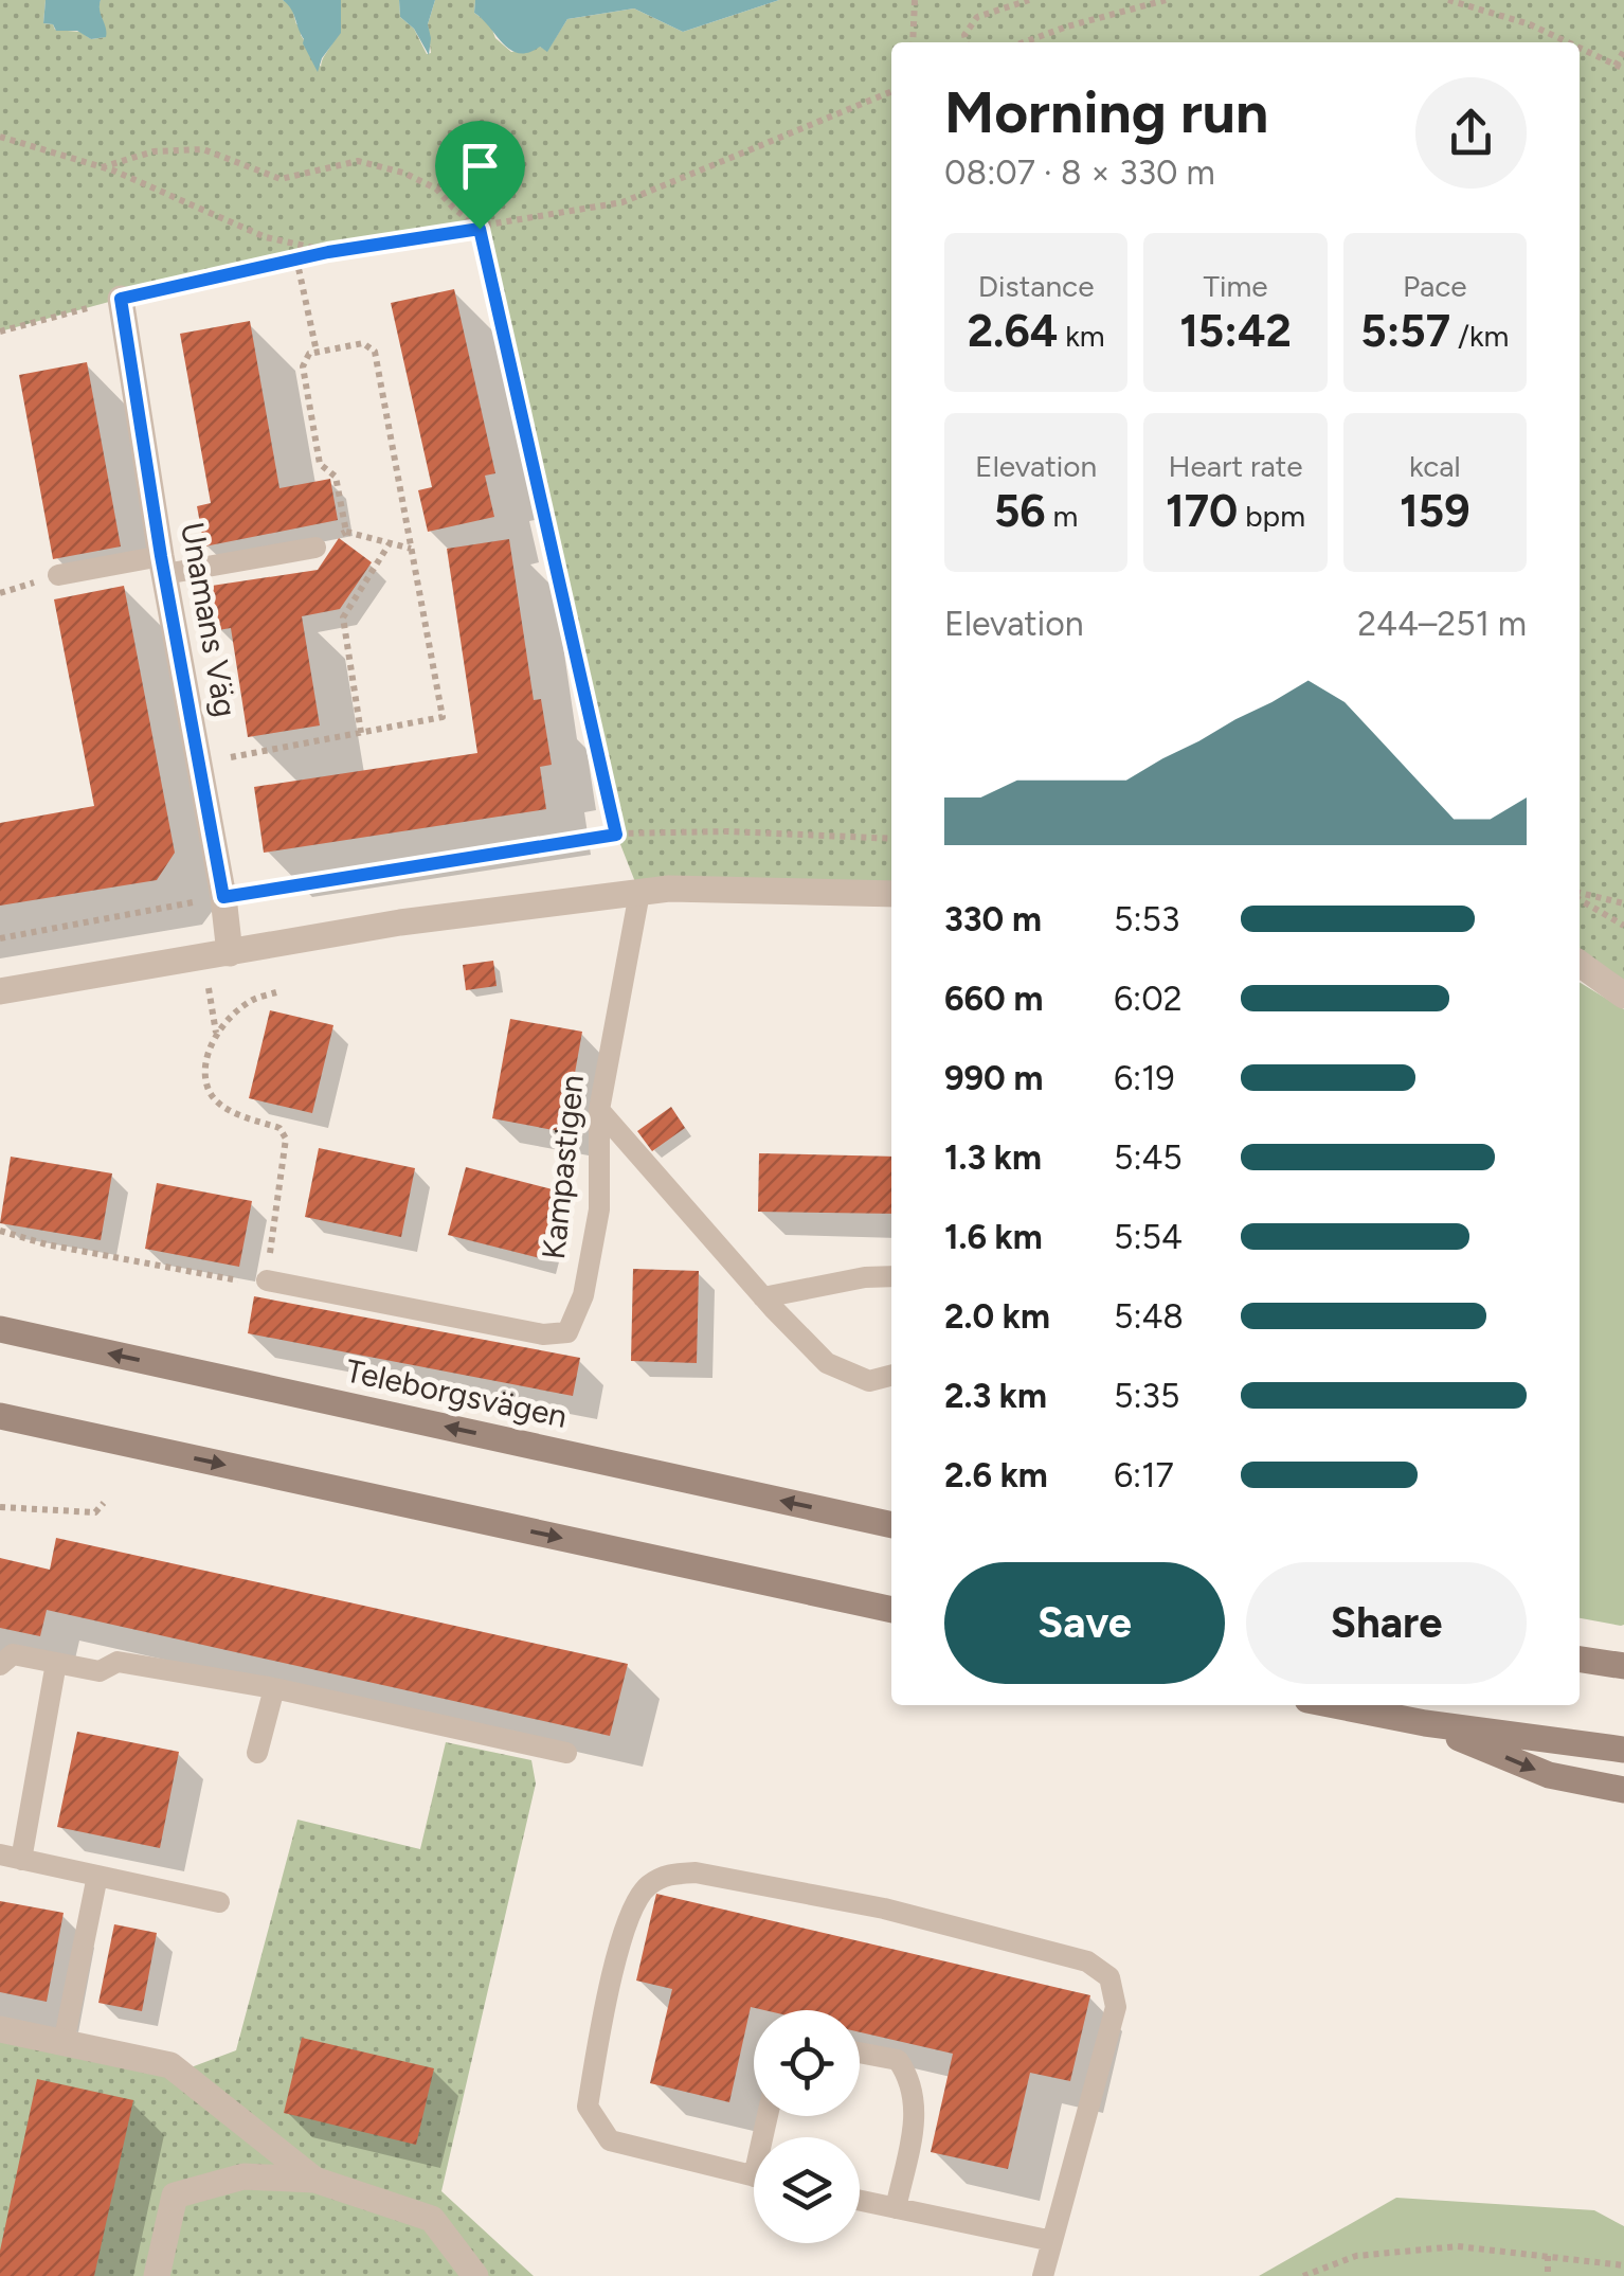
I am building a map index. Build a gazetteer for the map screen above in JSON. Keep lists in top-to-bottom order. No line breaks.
{"streets":{"main road":["Teleborgsvägen"],"street":["Unamans Väg"],"lane":["Kampastigen"]},"page":{"heading":["Morning run","08:07 · 8 × 330 m"],"stats":[["Distance","2.64 km"],["Time","15:42"],["Pace","5:57 /km"],["Elevation","56 m"],["Heart rate","170 bpm"],["kcal","159"]],"chart":["Elevation","244–251 m"],"list":[{"name":"330 m","note":"5:53"},{"name":"660 m","note":"6:02"},{"name":"990 m","note":"6:19"},{"name":"1.3 km","note":"5:45"},{"name":"1.6 km","note":"5:54"},{"name":"2.0 km","note":"5:48"},{"name":"2.3 km","note":"5:35"},{"name":"2.6 km","note":"6:17"}],"buttons":["Save","Share"]}}
